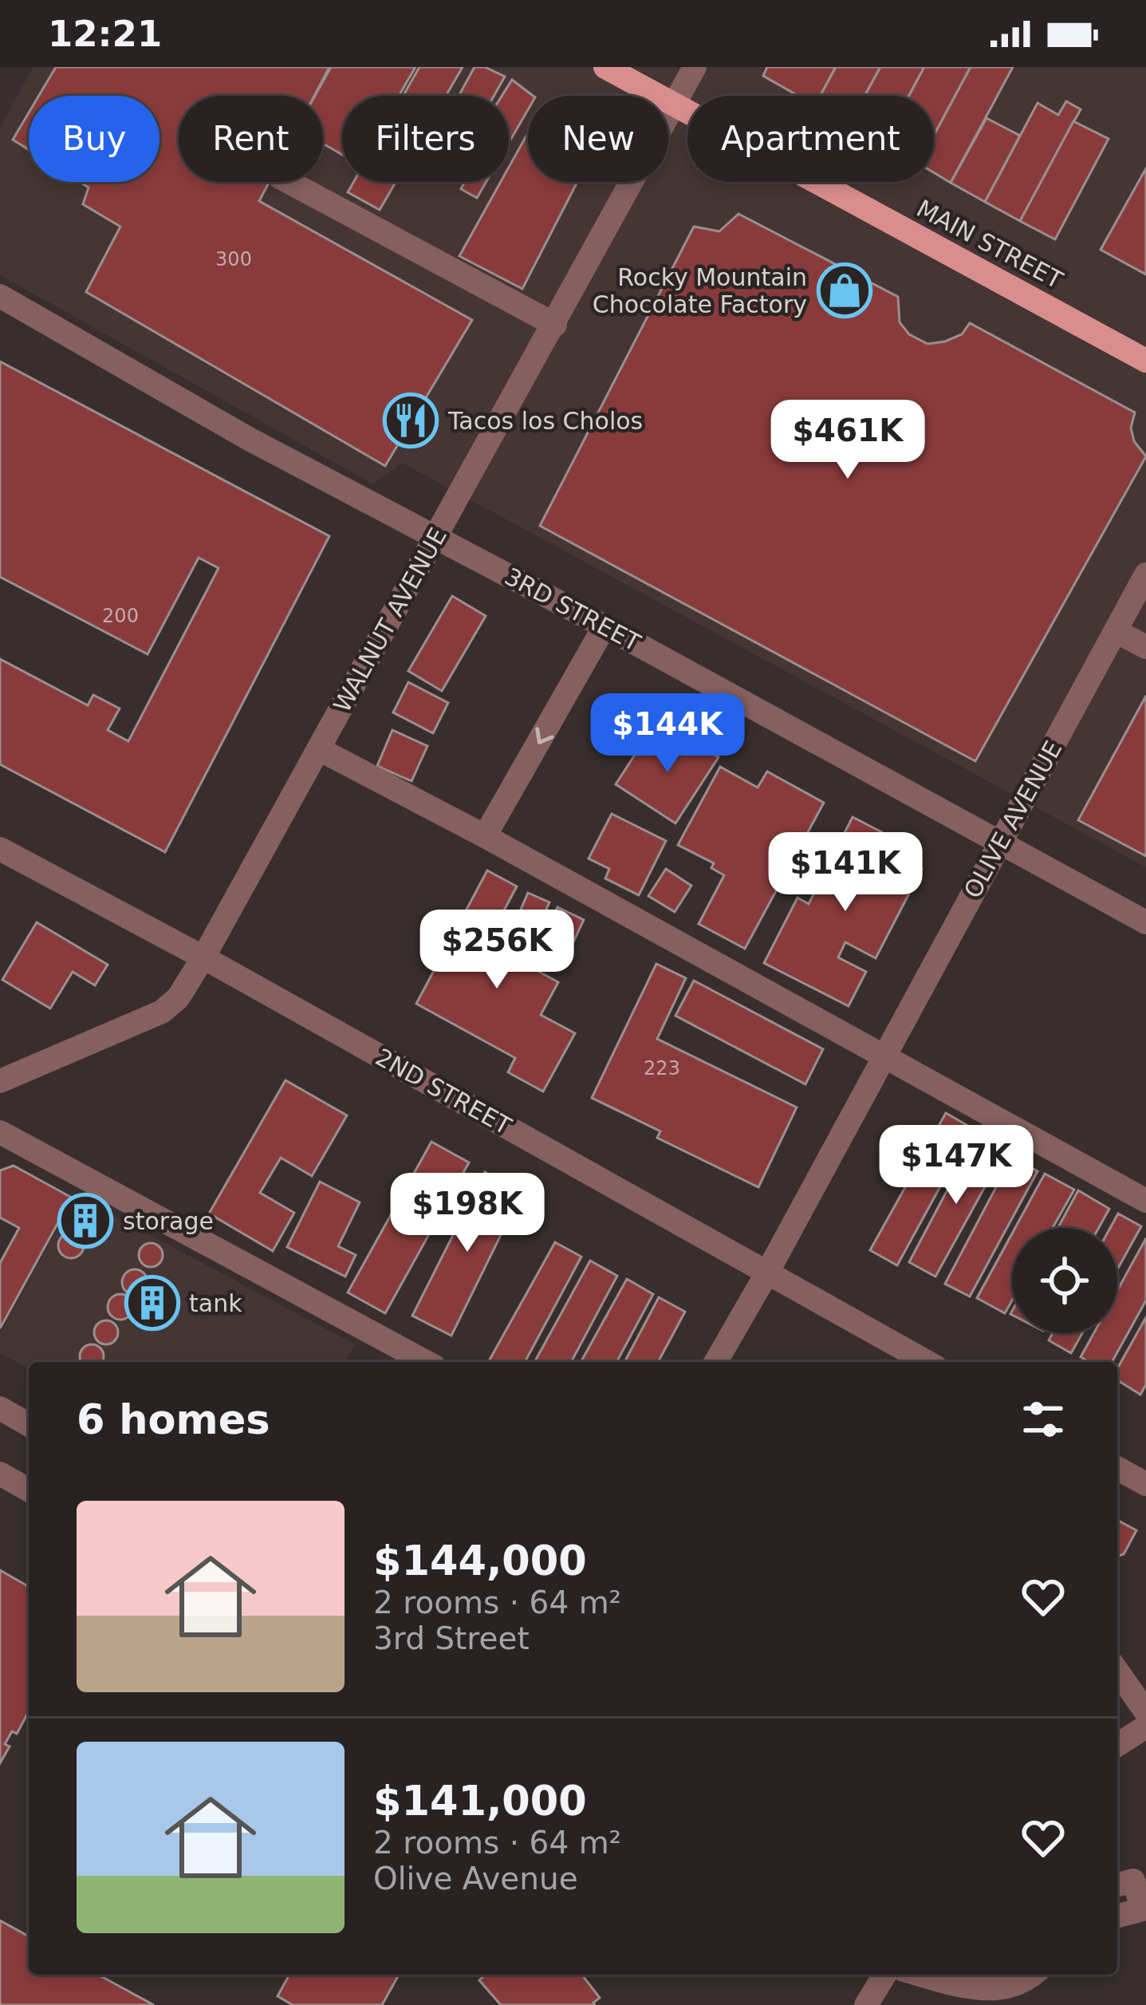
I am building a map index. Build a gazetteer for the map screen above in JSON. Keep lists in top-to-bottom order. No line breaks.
{"streets":{"main road":["MAIN STREET"],"street":["3RD STREET","WALNUT AVENUE","OLIVE AVENUE","2ND STREET"]},"crossings":[["MAIN STREET","WALNUT AVENUE"],["3RD STREET","WALNUT AVENUE"],["3RD STREET","OLIVE AVENUE"],["WALNUT AVENUE","2ND STREET"],["OLIVE AVENUE","2ND STREET"]],"places":{"shop":["Rocky Mountain Chocolate Factory"],"restaurant":["Tacos los Cholos"],"building":["storage","tank"]},"house_numbers":["300","200","223"],"page":{"status":"12:21","chip":["Buy","Rent","Filters","New","Apartment"],"price":["$461K","$144K","$141K","$256K","$147K","$198K"],"heading":"6 homes","list":[{"name":"$144,000","note":"2 rooms · 64 m² · 3rd Street"},{"name":"$141,000","note":"2 rooms · 64 m² · Olive Avenue"}]}}
